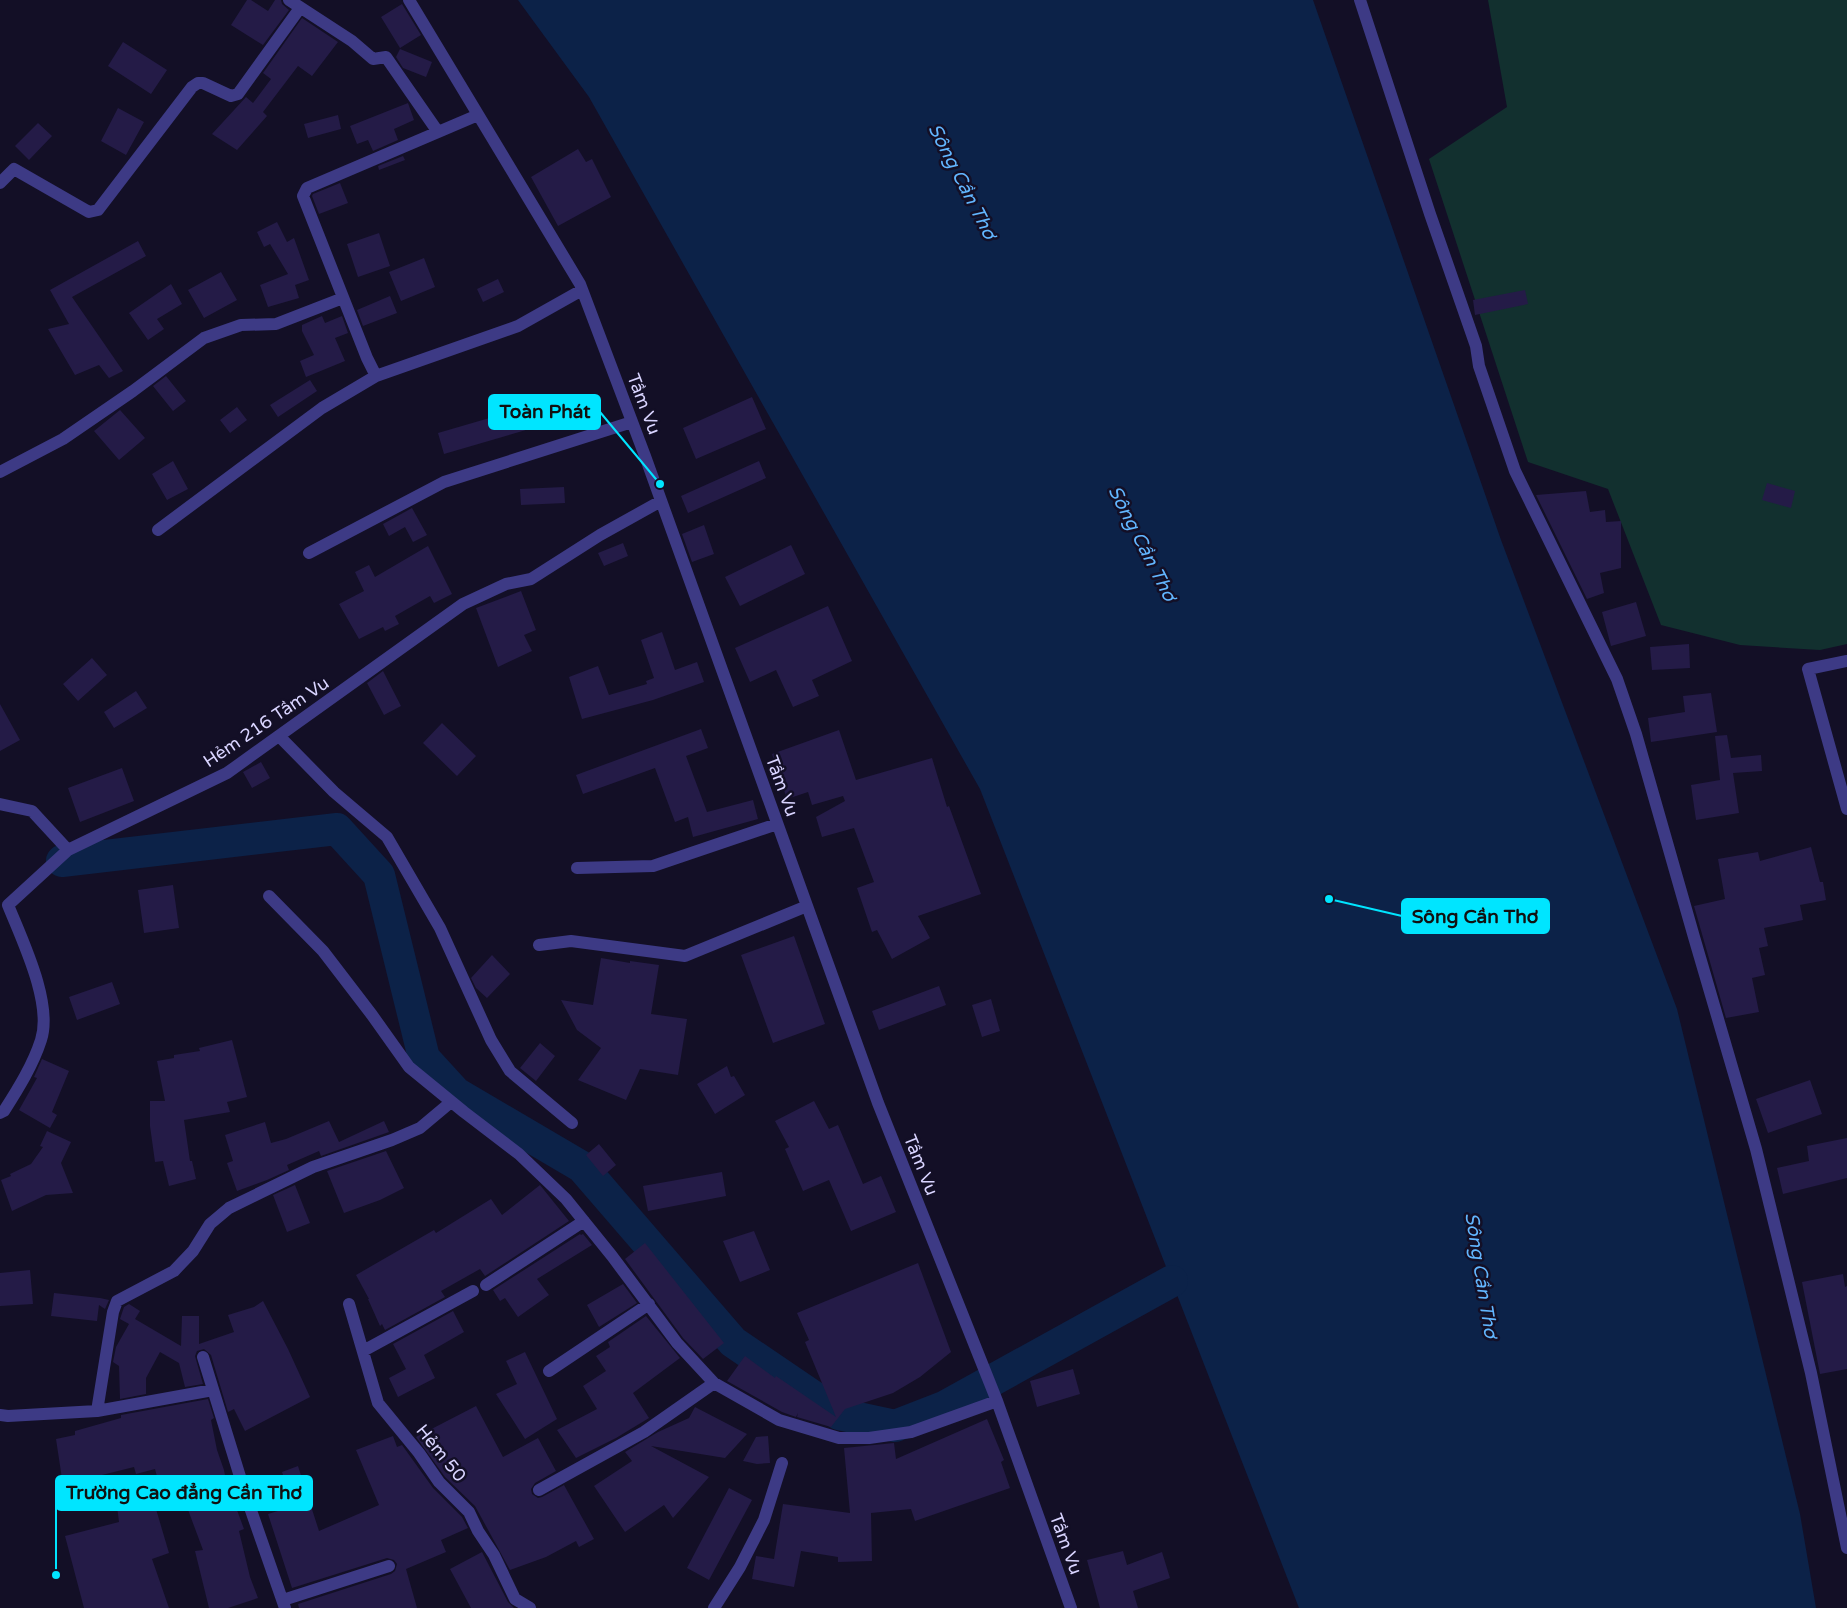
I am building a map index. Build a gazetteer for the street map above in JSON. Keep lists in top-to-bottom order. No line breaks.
{"streets":{"street":["Tầm Vu","Hẻm 216 Tầm Vu","Hẻm 50"]},"crossings":[["Tầm Vu","Hẻm 216 Tầm Vu"]],"water":["Sông Cần Thơ"],"places":["Toàn Phát","Sông Cần Thơ","Trường Cao đẳng Cần Thơ"]}
